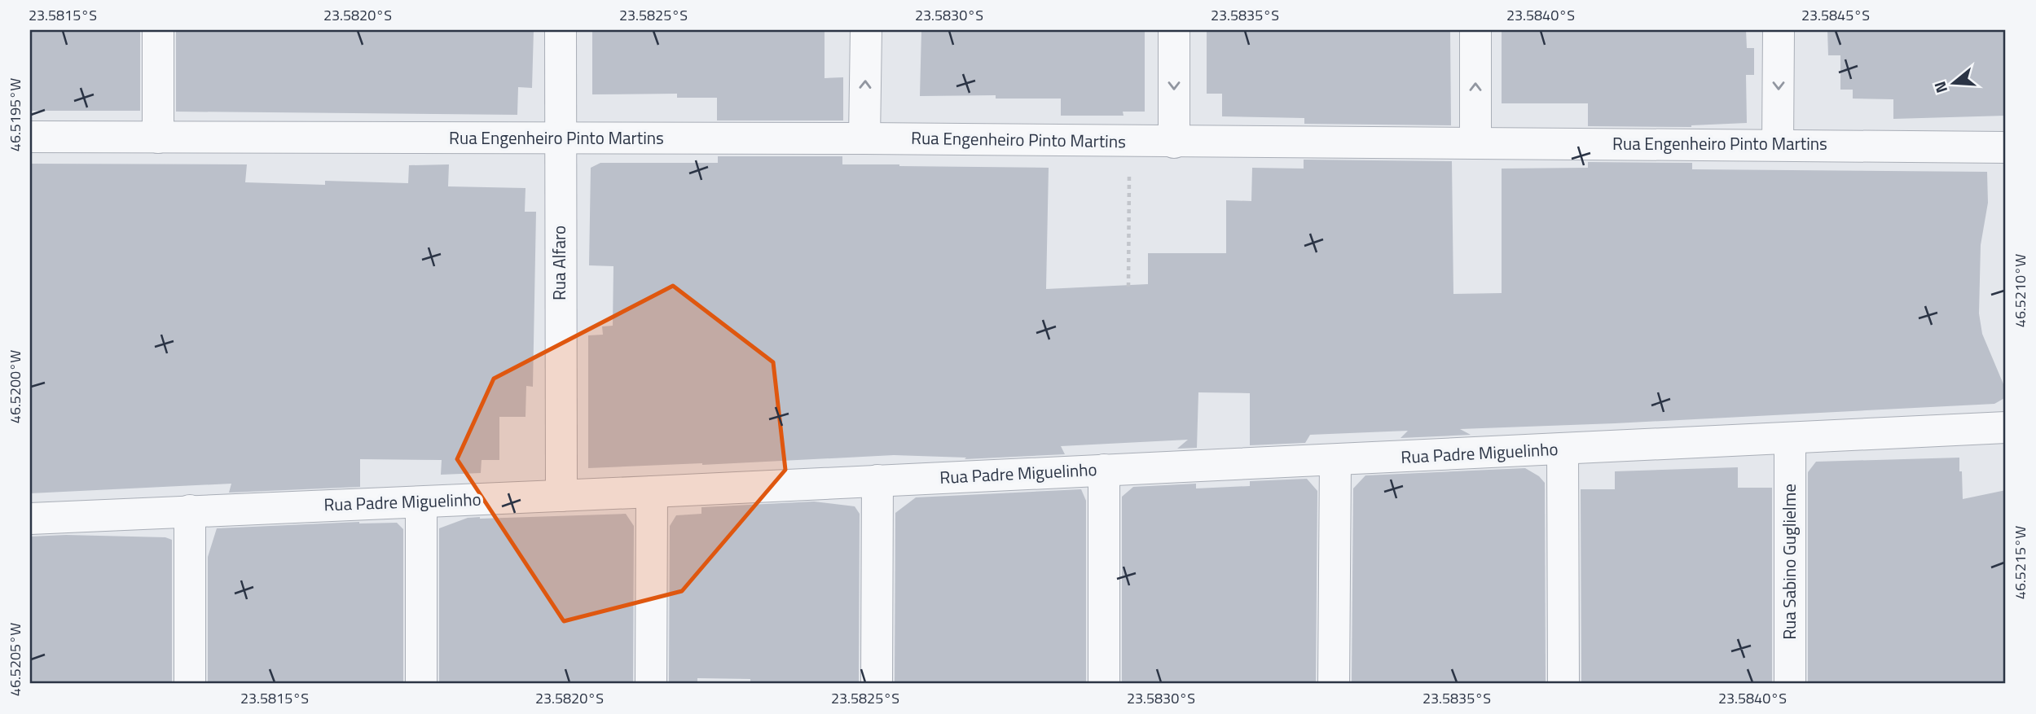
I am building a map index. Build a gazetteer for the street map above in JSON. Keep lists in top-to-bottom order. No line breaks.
{"streets":{"street":["Rua Engenheiro Pinto Martins","Rua Alfaro","Rua Padre Miguelinho","Rua Sabino Guglielme"]},"crossings":[["Rua Engenheiro Pinto Martins","Rua Alfaro"],["Rua Alfaro","Rua Padre Miguelinho"],["Rua Padre Miguelinho","Rua Sabino Guglielme"]],"north":"left","coordinates":["23.5815°S","23.5820°S","23.5825°S","23.5830°S","23.5835°S","23.5840°S","23.5845°S","46.5195°W","46.5210°W","46.5200°W","46.5215°W","46.5205°W"]}
